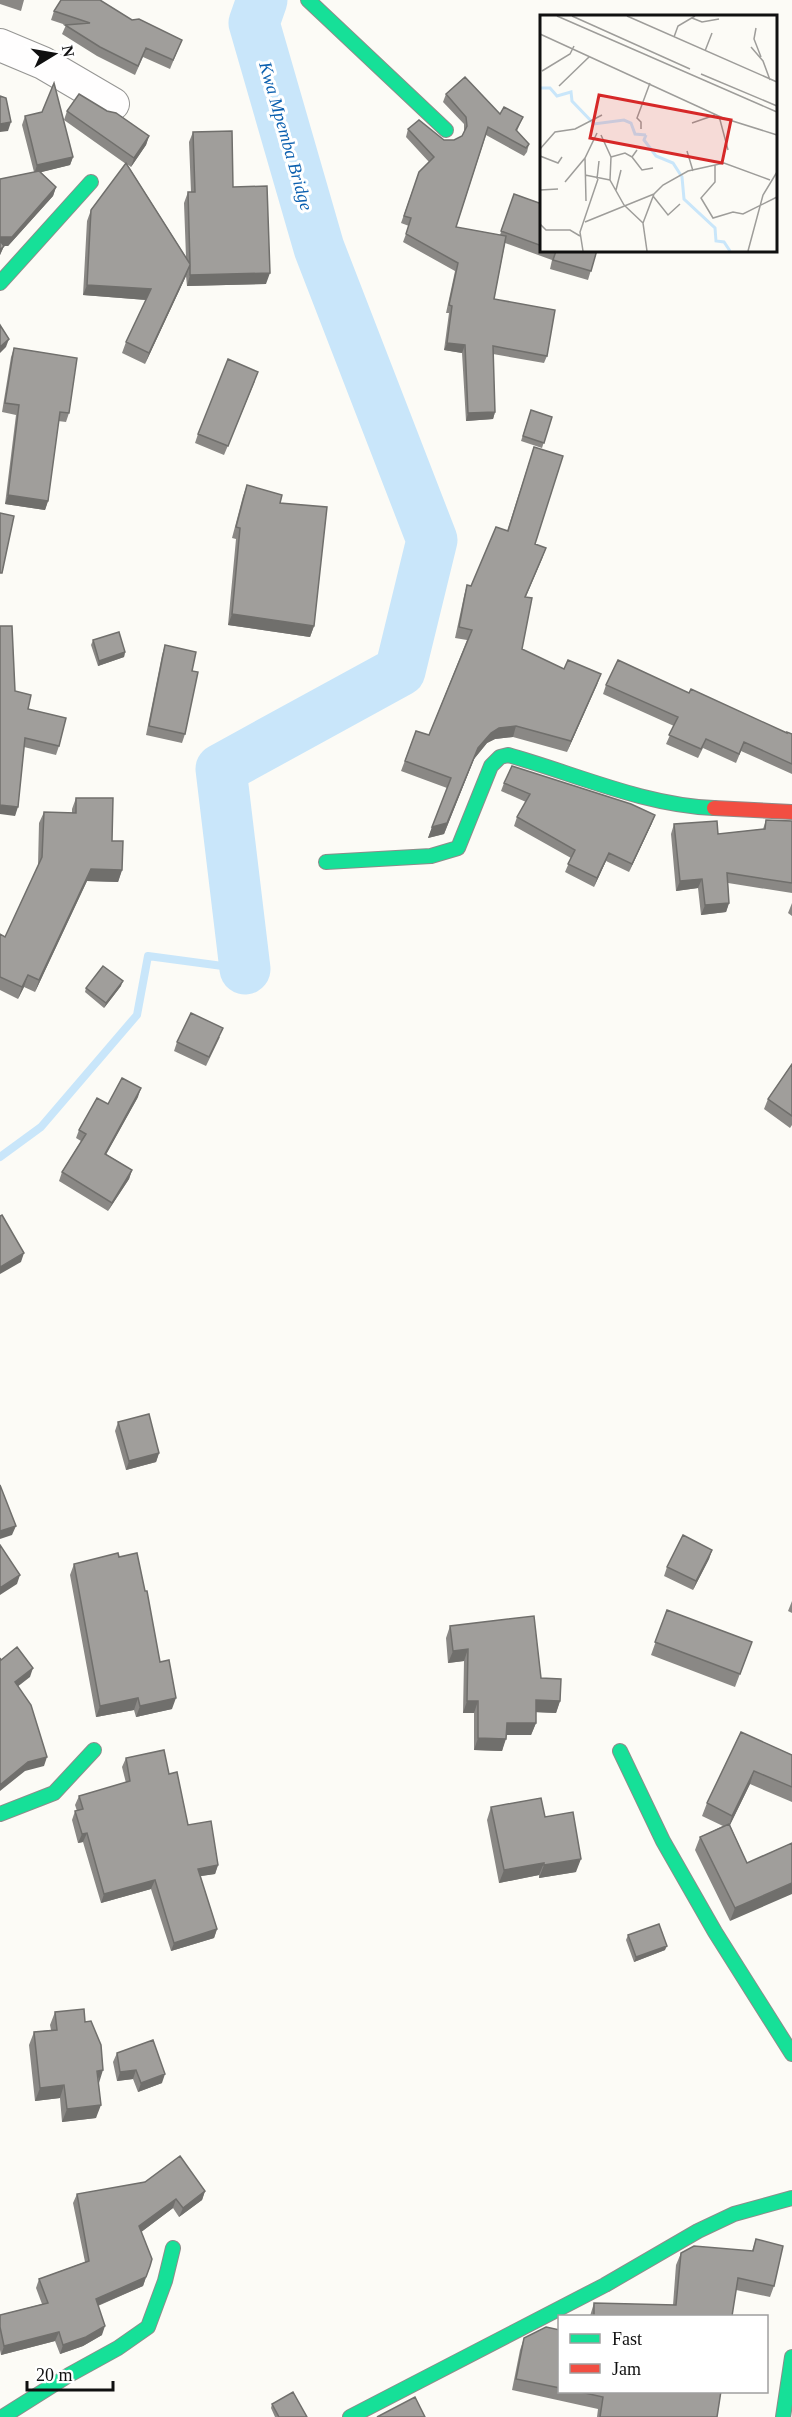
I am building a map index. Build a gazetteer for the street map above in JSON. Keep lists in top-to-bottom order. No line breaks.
{"water":["Kwa Mpemba Bridge"],"legend":["Fast","Jam"],"scale_bar":"20 m","north":"right"}
